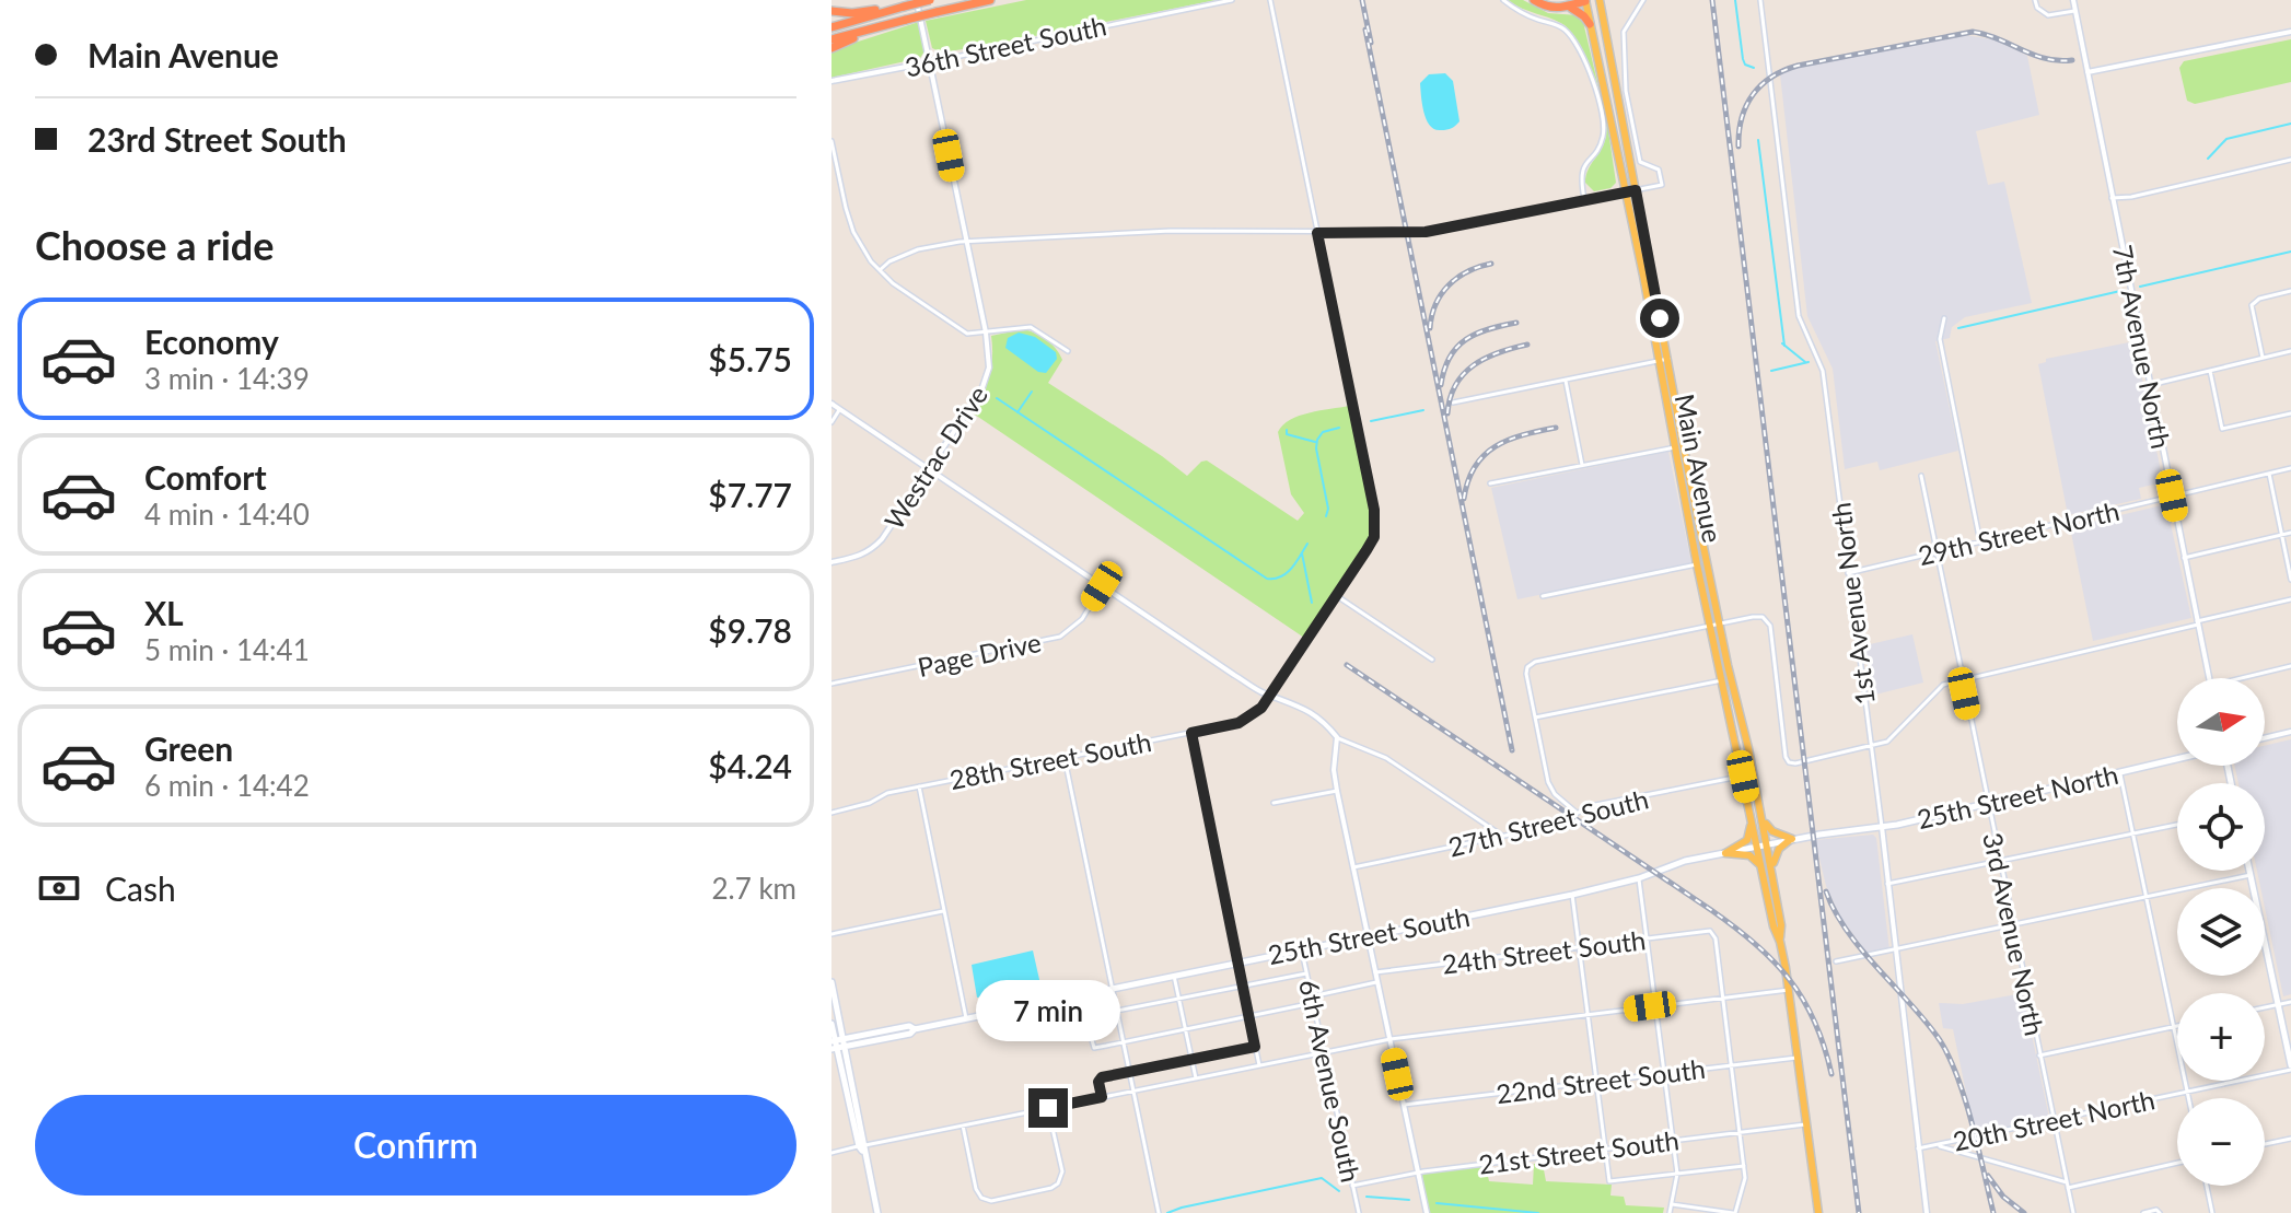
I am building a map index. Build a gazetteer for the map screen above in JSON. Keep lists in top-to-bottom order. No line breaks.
{"streets":{"main road":["Main Avenue","25th Street North","25th Street South"],"street":["36th Street South","7th Avenue North","Westrac Drive","29th Street North","1st Avenue North","Page Drive","28th Street South","27th Street South","3rd Avenue North","24th Street South","6th Avenue South","22nd Street South","20th Street North","21st Street South"]},"crossings":[["36th Street South","Westrac Drive"],["7th Avenue North","29th Street North"],["Main Avenue","27th Street South"],["Main Avenue","25th Street South"],["Main Avenue","22nd Street South"],["Main Avenue","21st Street South"],["29th Street North","1st Avenue North"],["29th Street North","3rd Avenue North"],["1st Avenue North","25th Street North"],["1st Avenue North","20th Street North"],["25th Street North","3rd Avenue North"],["25th Street North","25th Street South"],["3rd Avenue North","20th Street North"],["25th Street South","6th Avenue South"],["6th Avenue South","21st Street South"]],"north":"right","page":{"banner":["Main Avenue","23rd Street South"],"heading":"Choose a ride","list":[{"name":"Economy","note":"3 min · 14:39","value":"$5.75"},{"name":"Comfort","note":"4 min · 14:40","value":"$7.77"},{"name":"XL","note":"5 min · 14:41","value":"$9.78"},{"name":"Green","note":"6 min · 14:42","value":"$4.24"}],"map_buttons":["+","−"],"pay":["Cash","2.7 km"],"bubble":"7 min","buttons":"Confirm"}}
